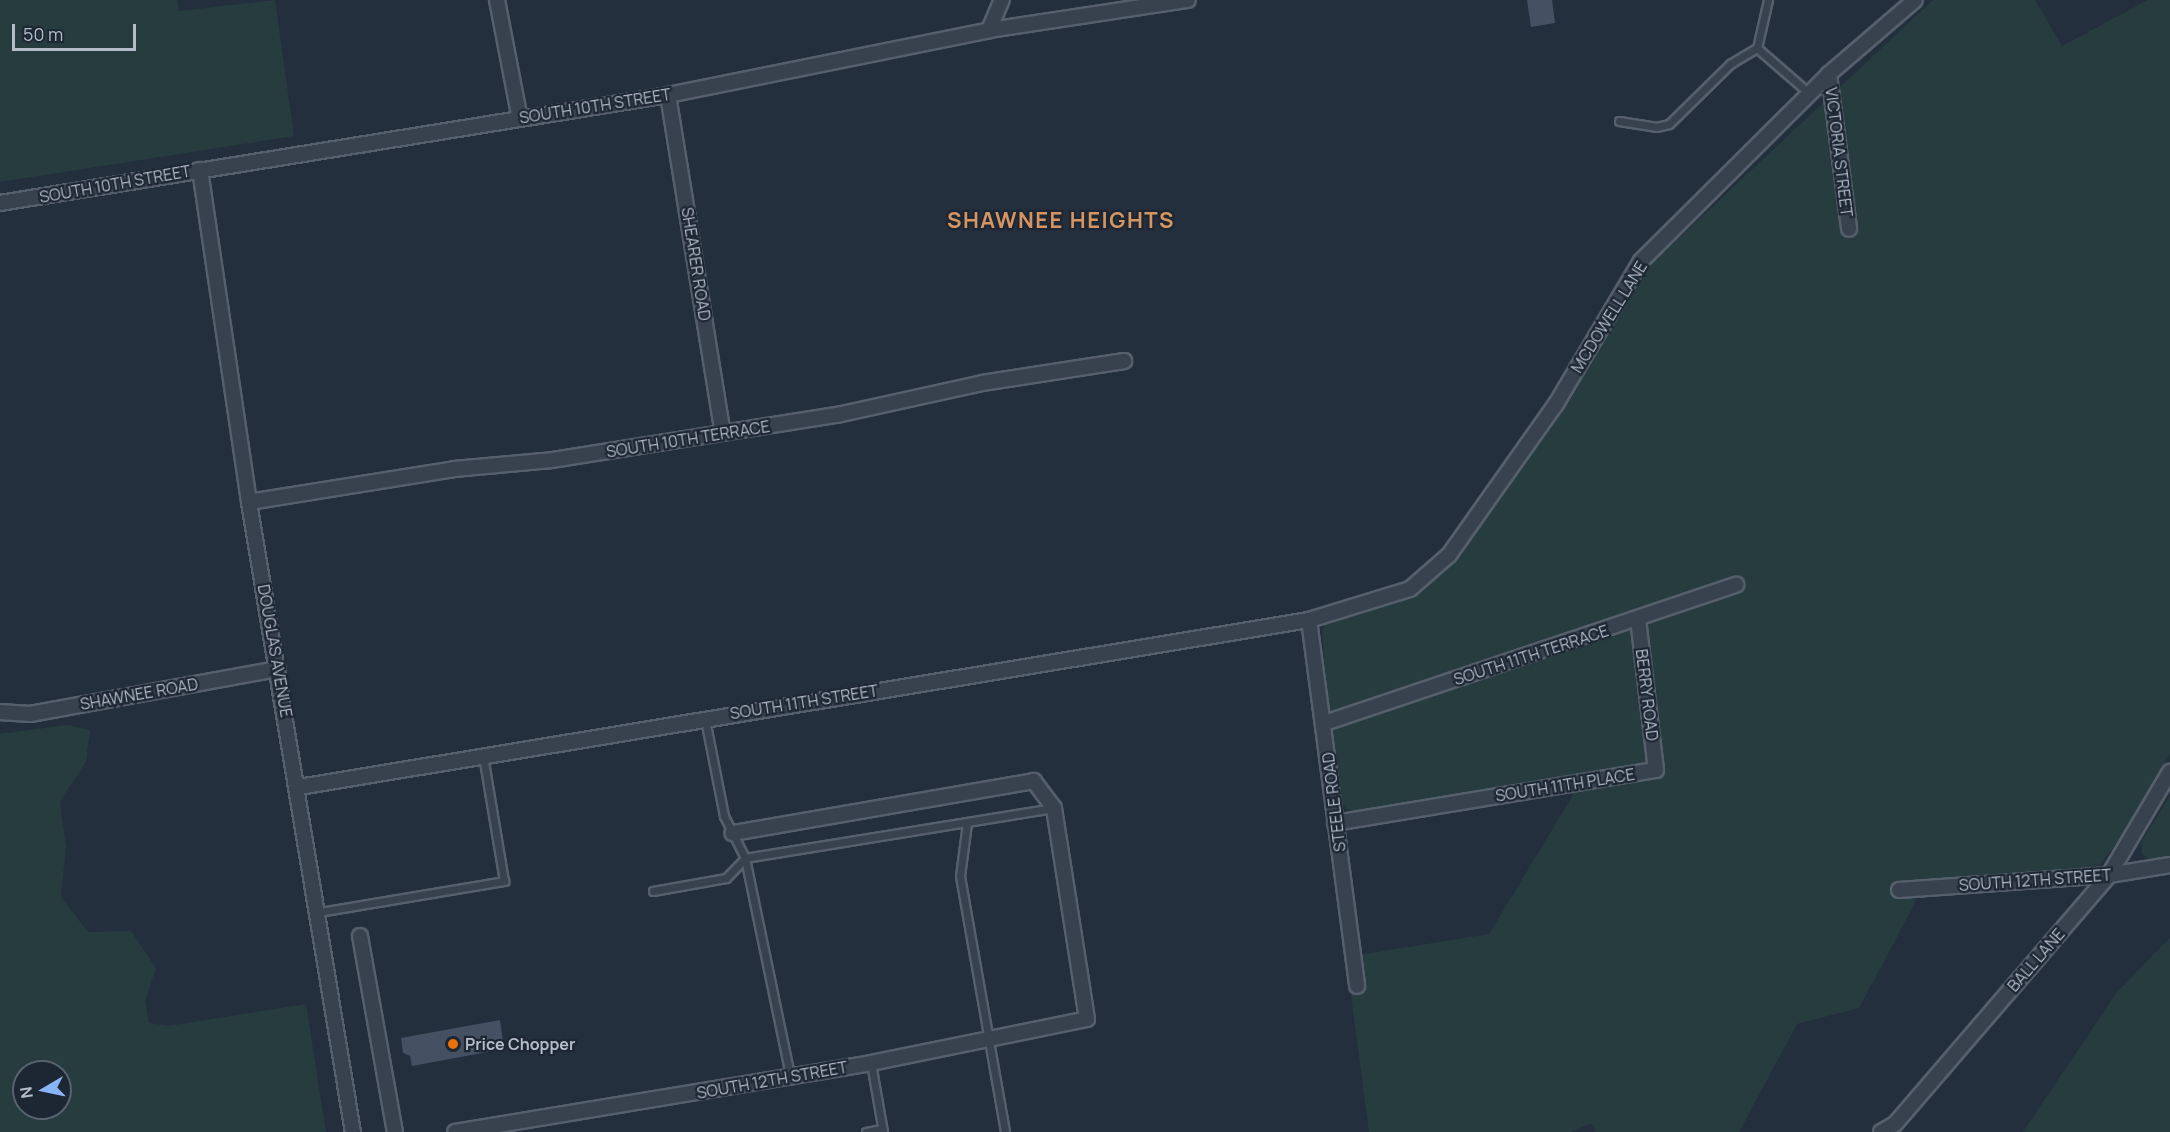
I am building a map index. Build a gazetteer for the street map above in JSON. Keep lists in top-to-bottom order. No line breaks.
{"streets":{"street":["SOUTH 10TH STREET","VICTORIA STREET","SHEARER ROAD","MCDOWELL LANE","SOUTH 10TH TERRACE","DOUGLAS AVENUE","SOUTH 11TH TERRACE","SHAWNEE ROAD","BERRY ROAD","SOUTH 11TH STREET","SOUTH 11TH PLACE","STEELE ROAD","SOUTH 12TH STREET","BALL LANE"]},"crossings":[["SOUTH 10TH STREET","SHEARER ROAD"],["SOUTH 10TH STREET","DOUGLAS AVENUE"],["VICTORIA STREET","MCDOWELL LANE"],["SHEARER ROAD","SOUTH 10TH TERRACE"],["MCDOWELL LANE","SOUTH 11TH STREET"],["MCDOWELL LANE","STEELE ROAD"],["SOUTH 10TH TERRACE","DOUGLAS AVENUE"],["DOUGLAS AVENUE","SHAWNEE ROAD"],["DOUGLAS AVENUE","SOUTH 11TH STREET"],["SOUTH 11TH TERRACE","BERRY ROAD"],["SOUTH 11TH TERRACE","STEELE ROAD"],["BERRY ROAD","SOUTH 11TH PLACE"],["SOUTH 11TH STREET","STEELE ROAD"],["SOUTH 11TH PLACE","STEELE ROAD"],["SOUTH 12TH STREET","BALL LANE"]],"districts":["SHAWNEE HEIGHTS"],"places":["Price Chopper"],"scale_bar":"50 m","north":"left"}
